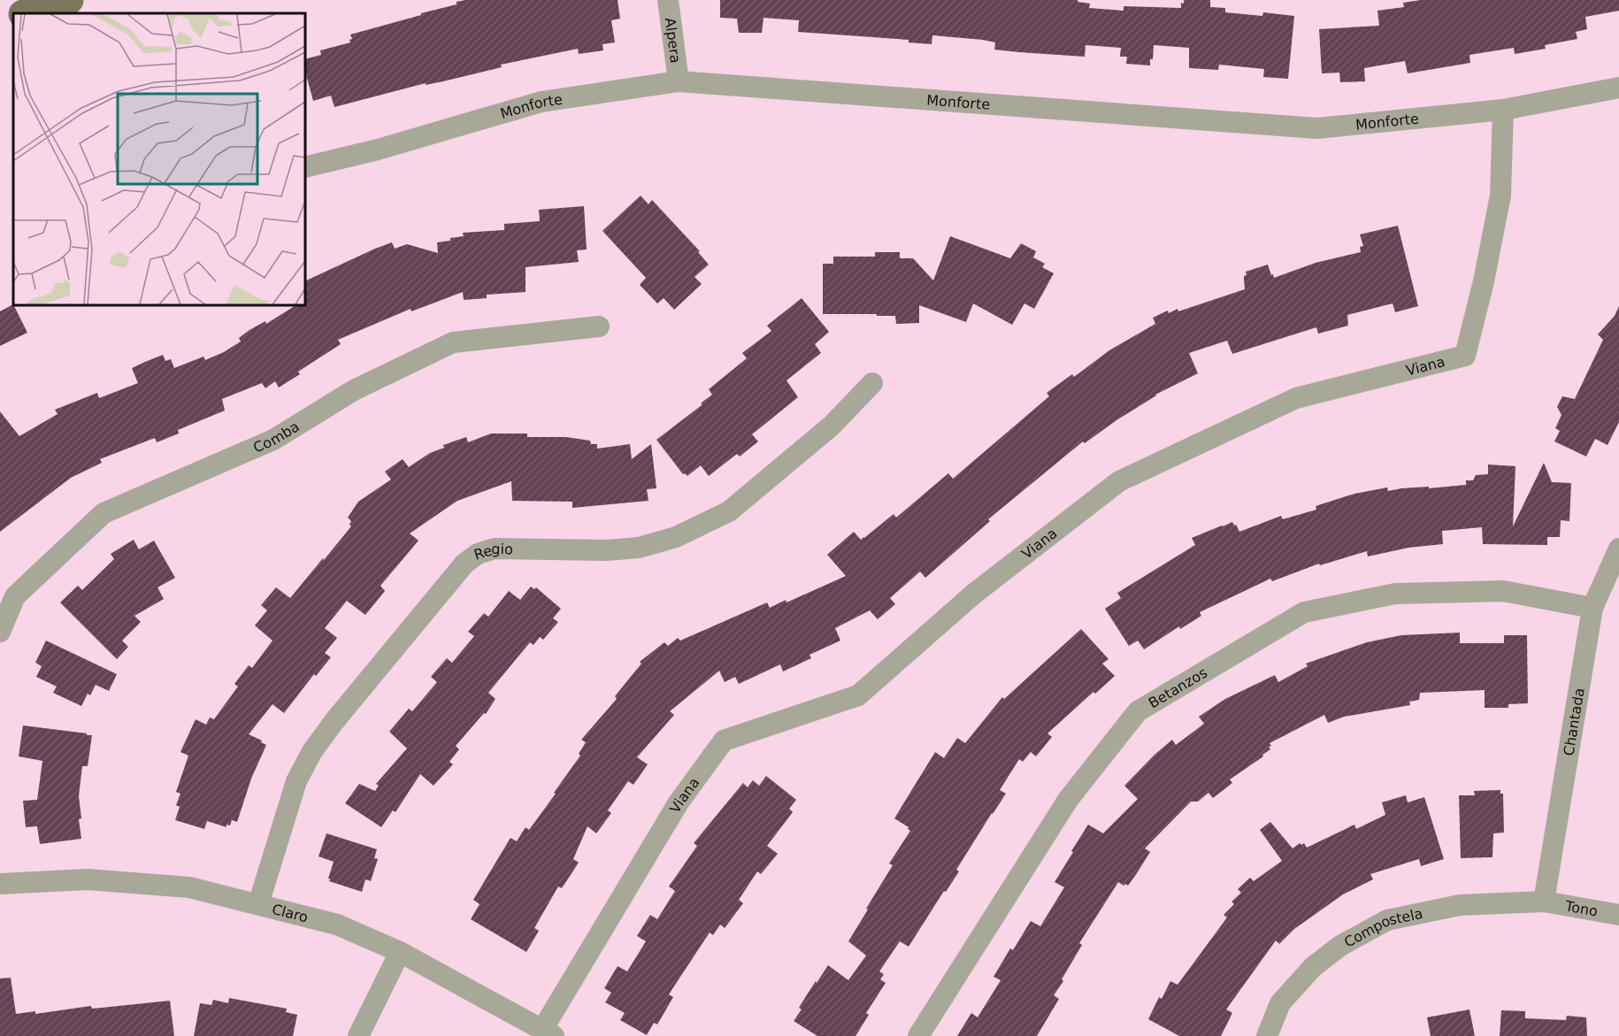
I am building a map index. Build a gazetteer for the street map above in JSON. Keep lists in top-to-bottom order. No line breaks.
{"streets":{"street":["Alpera","Monforte","Viana","Comba","Regio","Betanzos","Chantada","Tono","Claro","Compostela"]},"crossings":[["Alpera","Monforte"],["Monforte","Viana"],["Viana","Claro"],["Regio","Claro"],["Betanzos","Chantada"],["Chantada","Tono"],["Chantada","Compostela"],["Tono","Compostela"]]}
